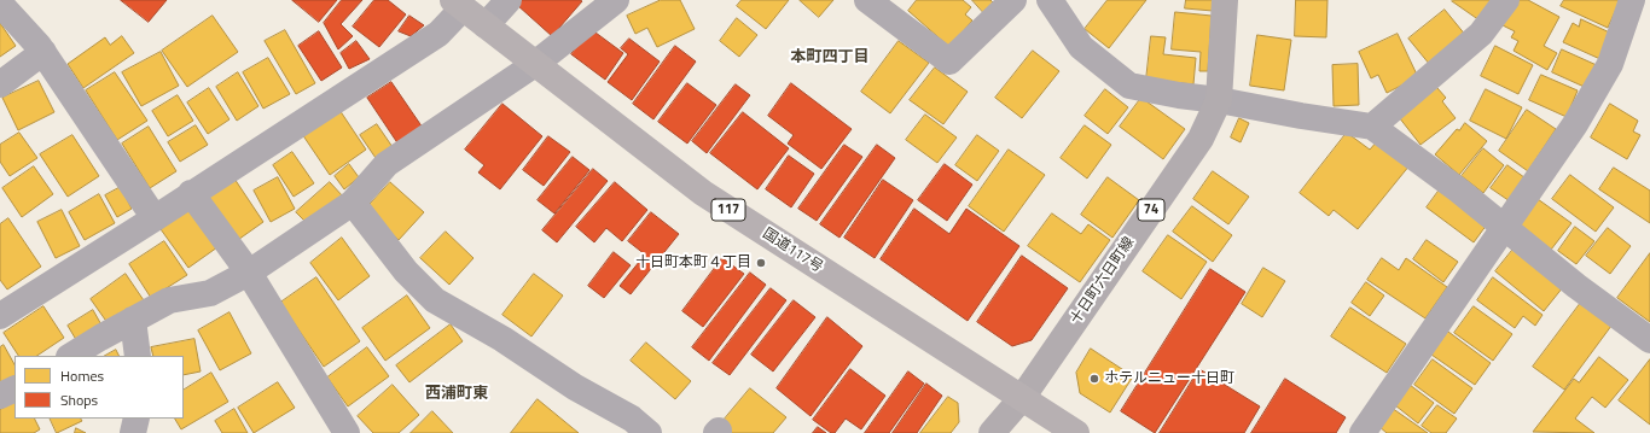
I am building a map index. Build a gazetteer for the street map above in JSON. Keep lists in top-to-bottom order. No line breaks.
{"streets":{"highway":["117","国道117号"],"main road":["74","十日町六日町線"]},"crossings":[["国道117号","十日町六日町線"]],"districts":["本町四丁目","西浦町東"],"places":["十日町本町４丁目","ホテルニュー十日町"],"legend":["Homes","Shops"]}
